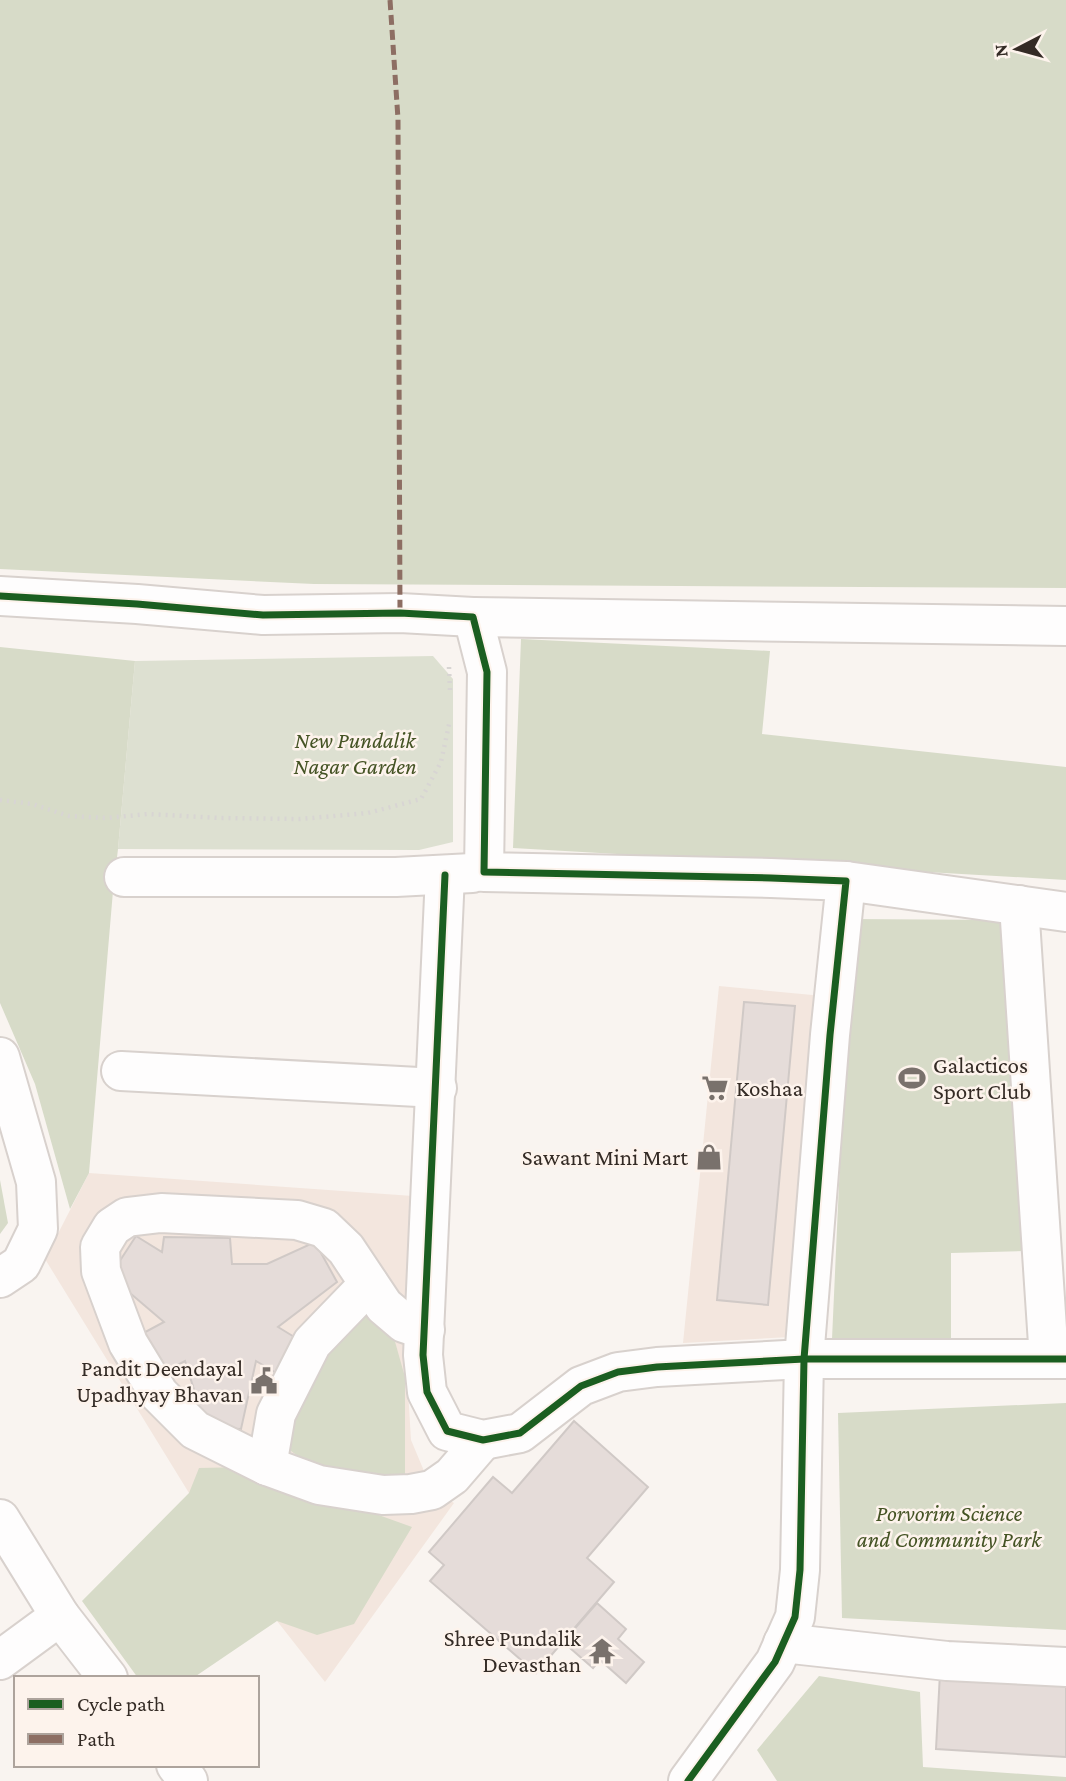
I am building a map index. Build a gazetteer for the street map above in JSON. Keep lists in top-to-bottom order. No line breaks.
{"parks":["New Pundalik Nagar Garden","Porvorim Science and Community Park"],"places":{"sports":["Galacticos Sport Club"],"supermarket":["Koshaa"],"shop":["Sawant Mini Mart"],"public building":["Pandit Deendayal Upadhyay Bhavan"],"temple":["Shree Pundalik Devasthan"]},"legend":["Cycle path","Path"],"north":"left"}
